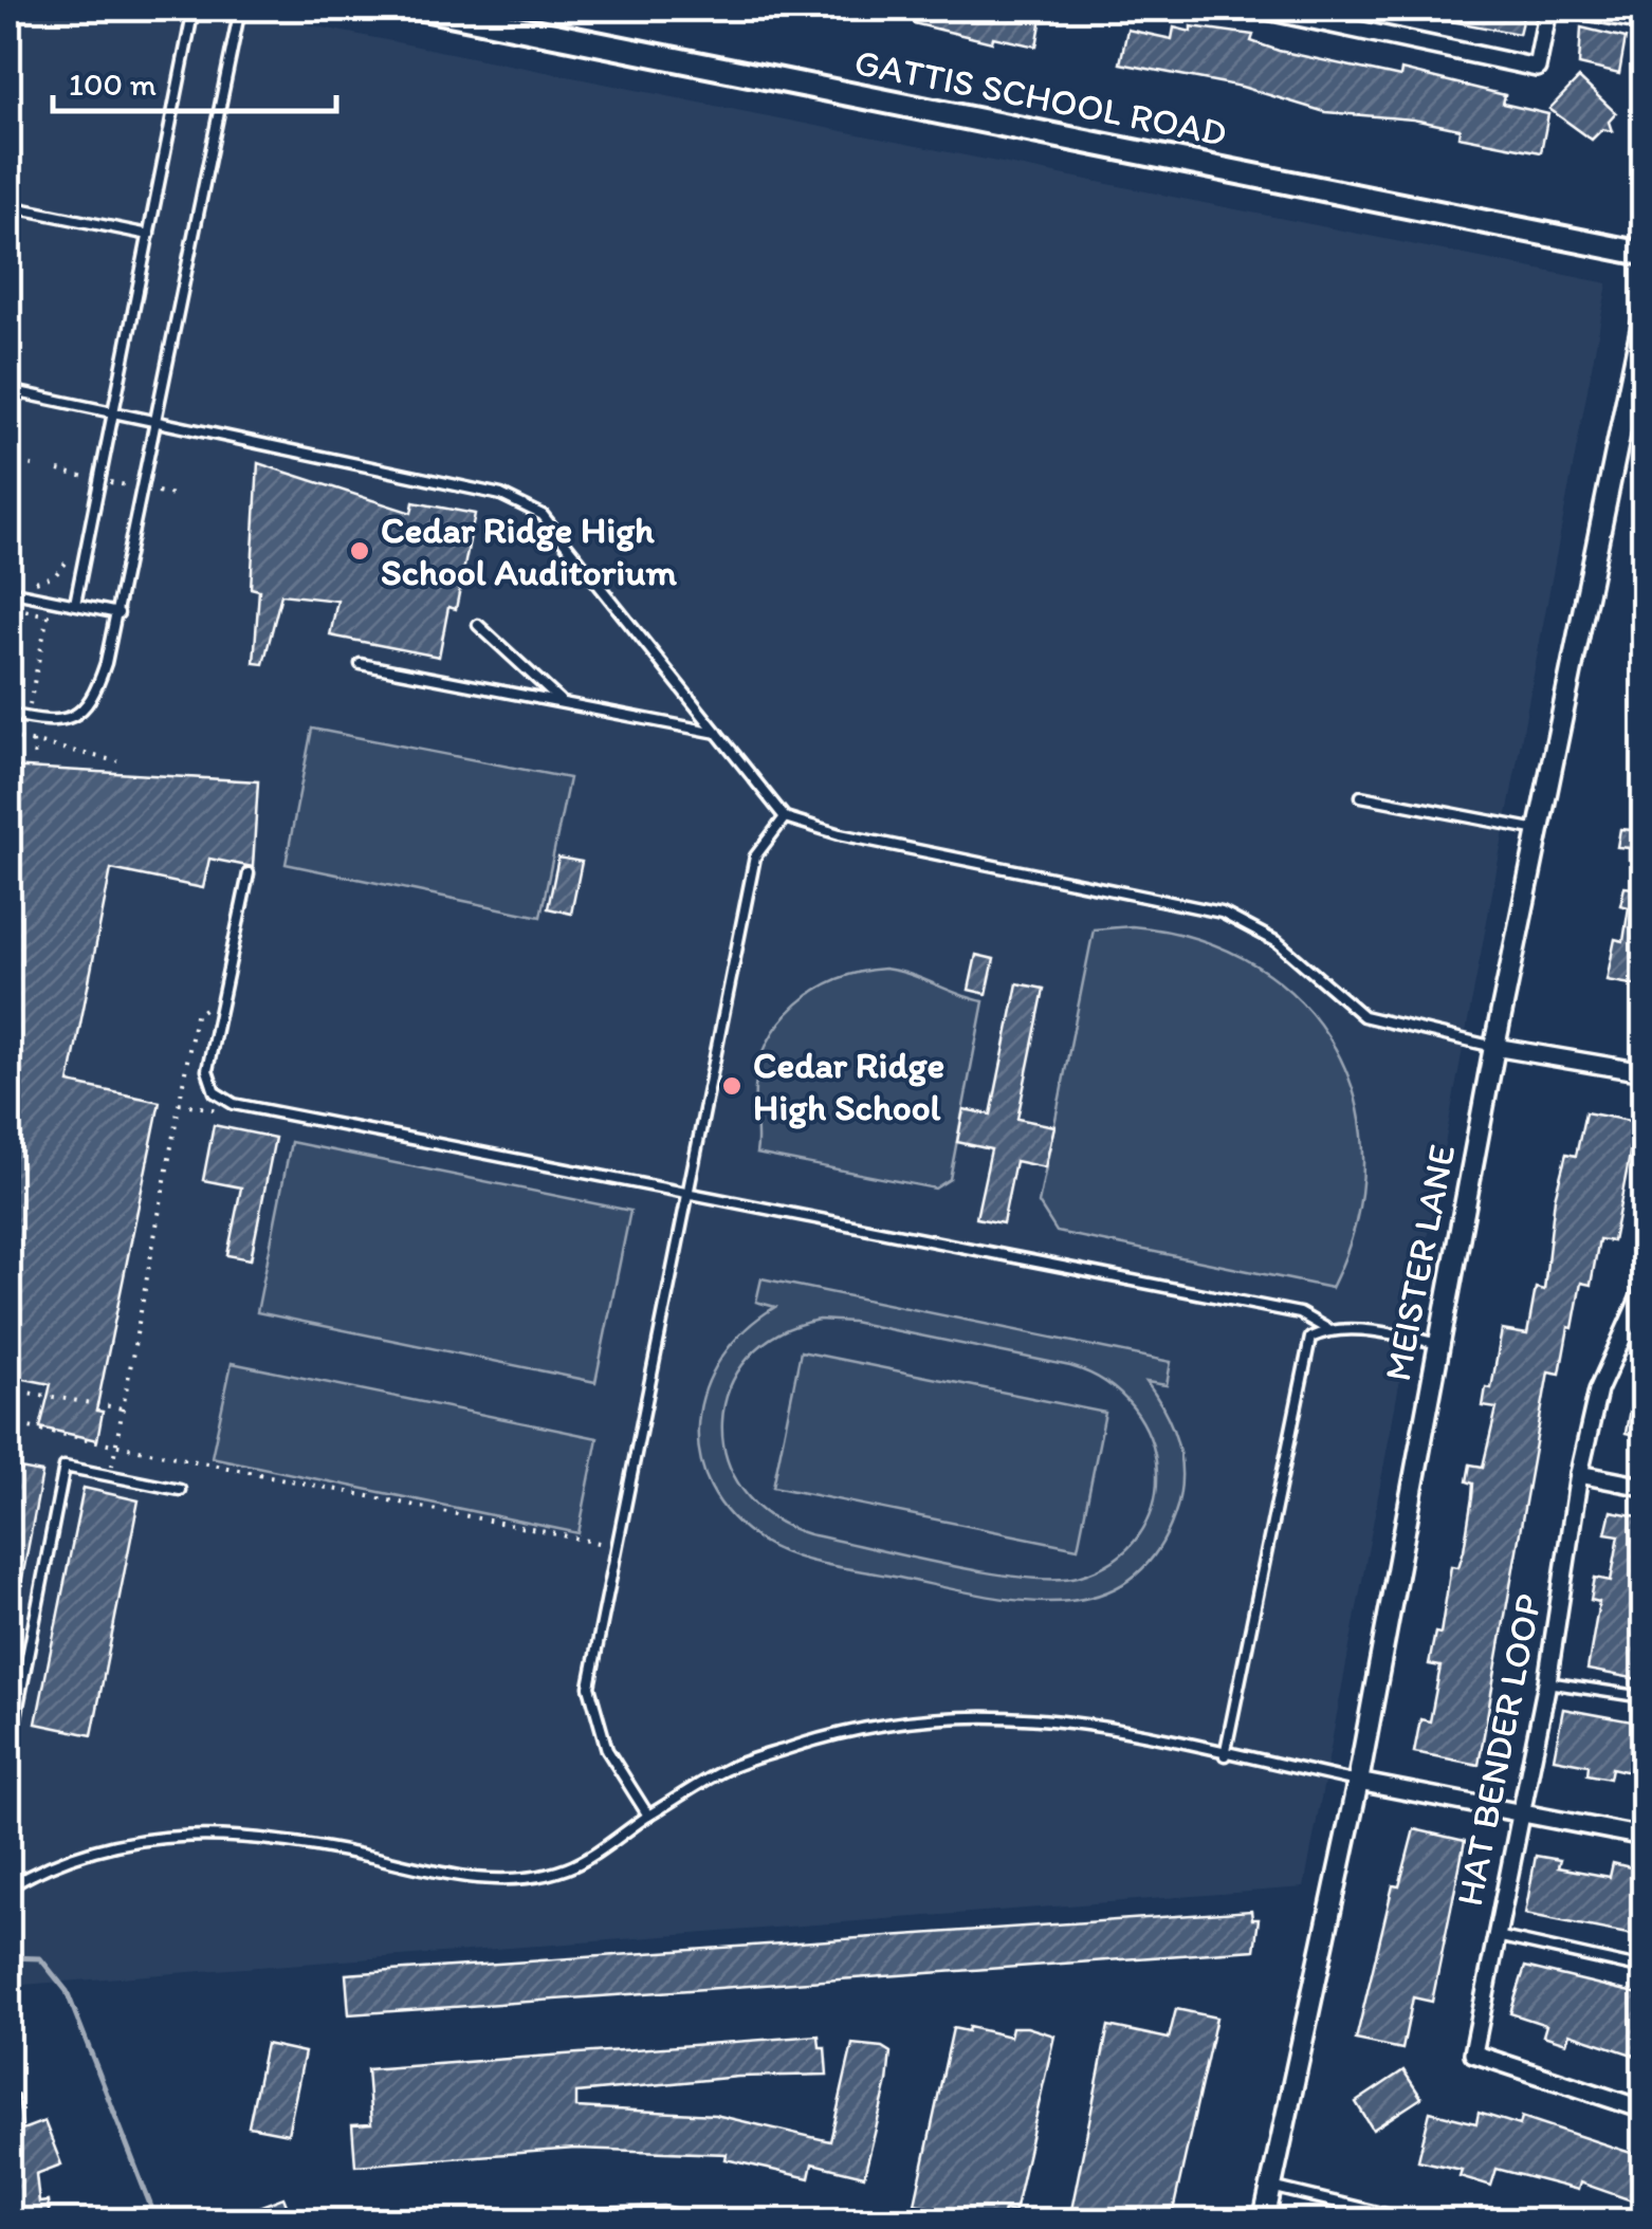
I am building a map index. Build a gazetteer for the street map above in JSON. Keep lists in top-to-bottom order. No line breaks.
{"streets":{"main road":["GATTIS SCHOOL ROAD"],"street":["MEISTER LANE","HAT BENDER LOOP"]},"places":["Cedar Ridge High School Auditorium","Cedar Ridge High School"],"scale_bar":"100 m"}
